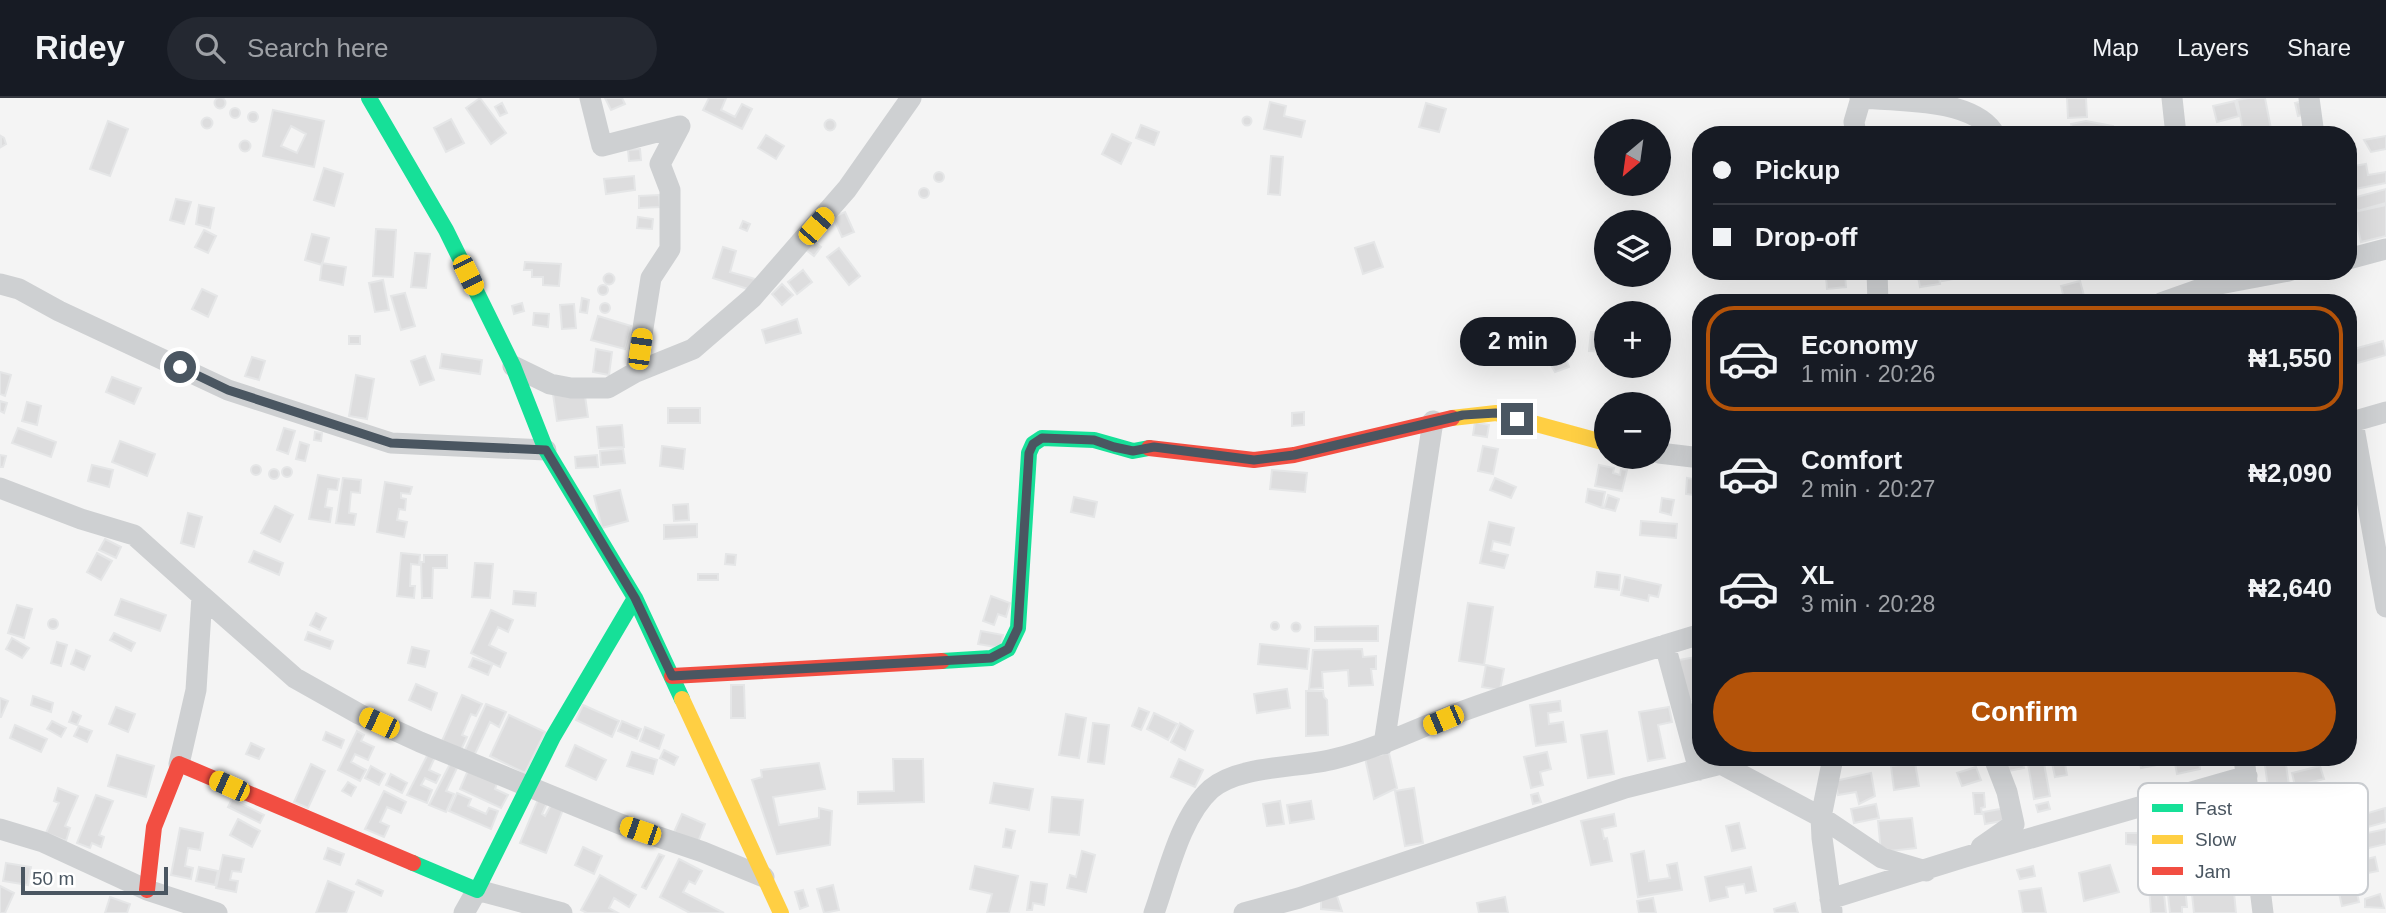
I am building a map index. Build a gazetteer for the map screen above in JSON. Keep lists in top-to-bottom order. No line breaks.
{"legend":["Fast","Slow","Jam"],"scale_bar":"50 m","north":"bottom left","page":{"header":"Ridey","search":"Search here","nav":["Map","Layers","Share"],"map_buttons":["+","−"],"banner":["Pickup","Drop-off"],"list":[{"name":"Economy","note":"1 min · 20:26","value":"₦1,550"},{"name":"Comfort","note":"2 min · 20:27","value":"₦2,090"},{"name":"XL","note":"3 min · 20:28","value":"₦2,640"}],"bubble":"2 min","buttons":"Confirm","scale":"50 m"}}
